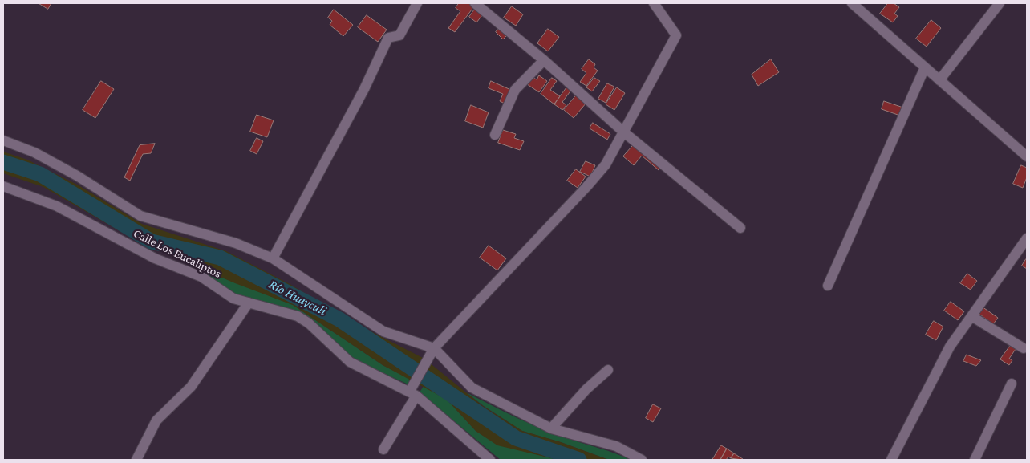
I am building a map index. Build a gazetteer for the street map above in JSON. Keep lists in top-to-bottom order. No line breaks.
{"streets":{"street":["Calle Los Eucaliptos"]},"water":["Río Huayculi"]}
